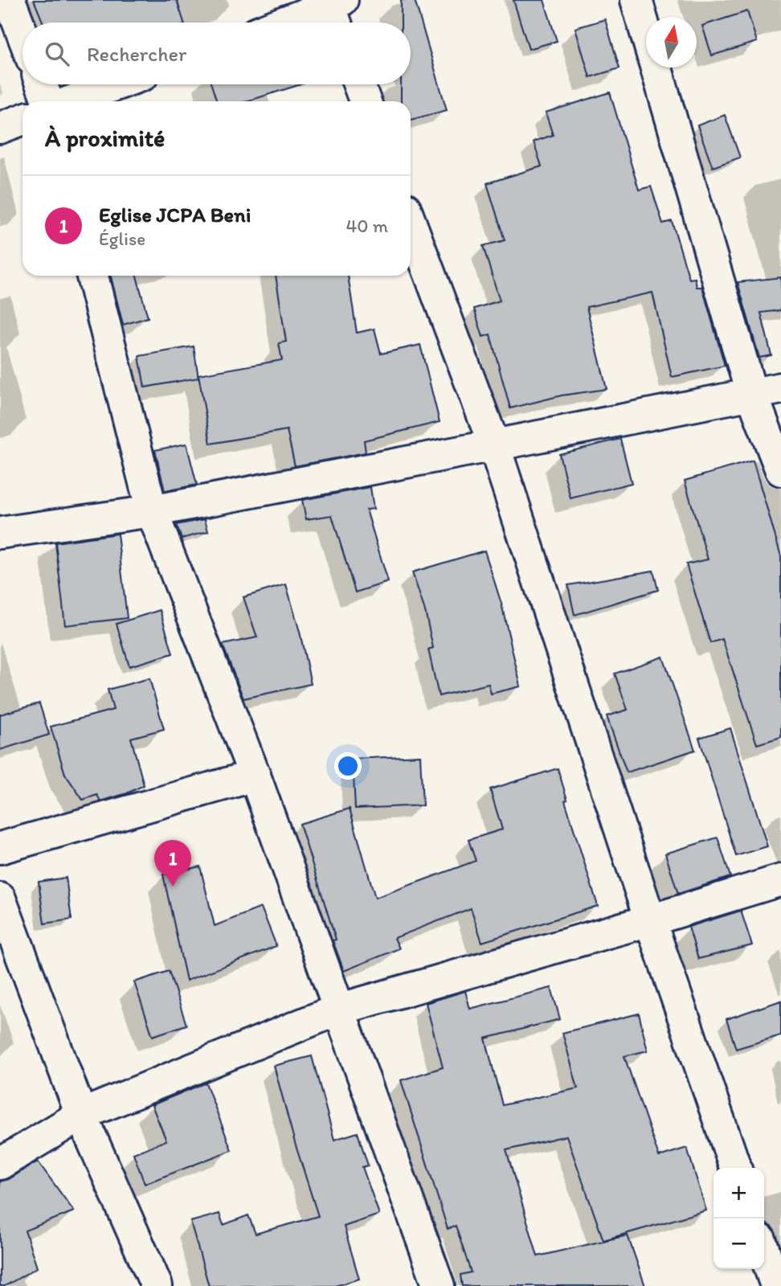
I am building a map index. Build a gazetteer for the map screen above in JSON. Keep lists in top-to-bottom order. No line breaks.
{"north":"top","page":{"search":"Rechercher","heading":"À proximité","list":[{"mark":"1","name":"Eglise JCPA Beni","note":"Église","value":"40 m"}],"pins":"1","map_buttons":["+","−"]}}
